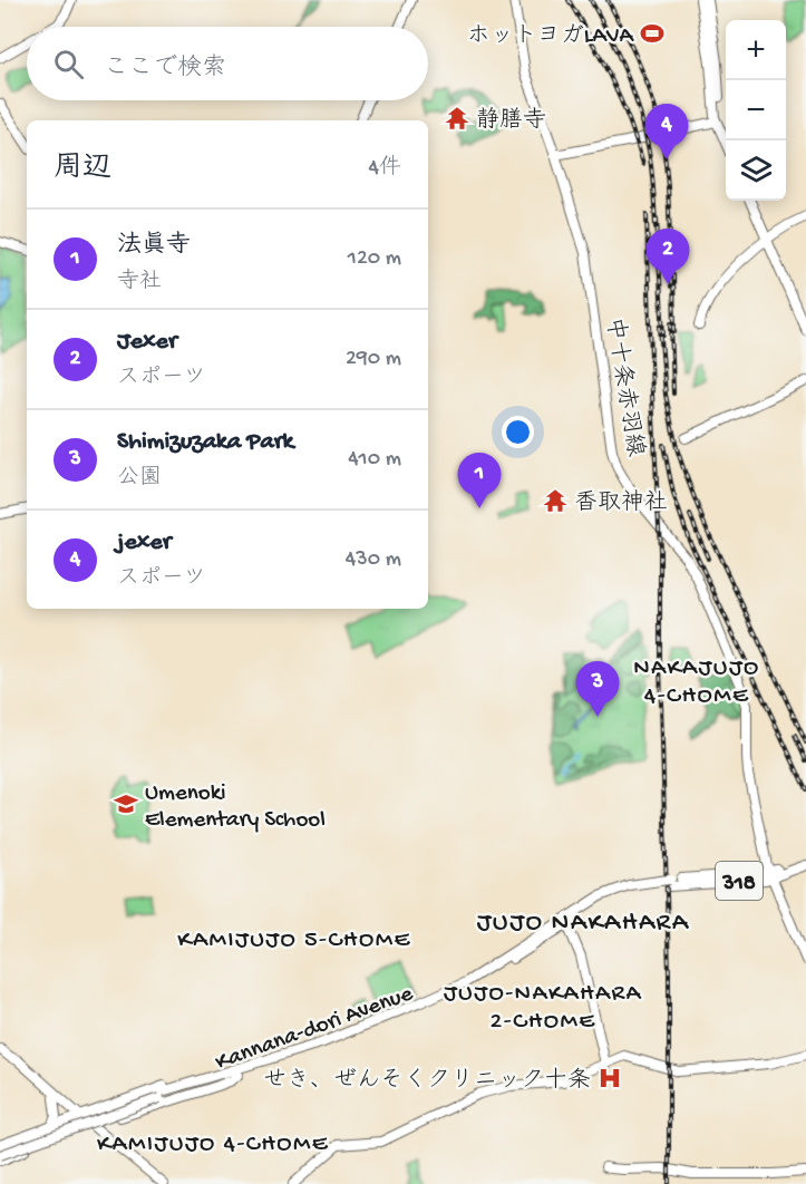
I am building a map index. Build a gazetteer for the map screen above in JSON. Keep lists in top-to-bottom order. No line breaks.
{"streets":{"main road":["318","Kannana-dori Avenue"],"street":["中十条赤羽線"]},"crossings":[["中十条赤羽線","318"],["中十条赤羽線","Kannana-dori Avenue"],["318","Kannana-dori Avenue"]],"districts":["NAKAJUJO 4-CHOME","JUJO NAKAHARA","KAMIJUJO 5-CHOME","JUJO-NAKAHARA 2-CHOME","KAMIJUJO 4-CHOME"],"places":{"sports":["ホットヨガLAVA"],"temple":["静膳寺","香取神社"],"school or university":["Umenoki Elementary School"],"hospital":["せき、ぜんそくクリニック十条"]},"page":{"map_buttons":["+","−"],"search":"ここで検索","pins":["4","2","1","3"],"heading":["周辺","4件"],"list":[{"mark":"1","name":"法眞寺","note":"寺社","value":"120 m"},{"mark":"2","name":"Jexer","note":"スポーツ","value":"290 m"},{"mark":"3","name":"Shimizuzaka Park","note":"公園","value":"410 m"},{"mark":"4","name":"jexer","note":"スポーツ","value":"430 m"}]}}
